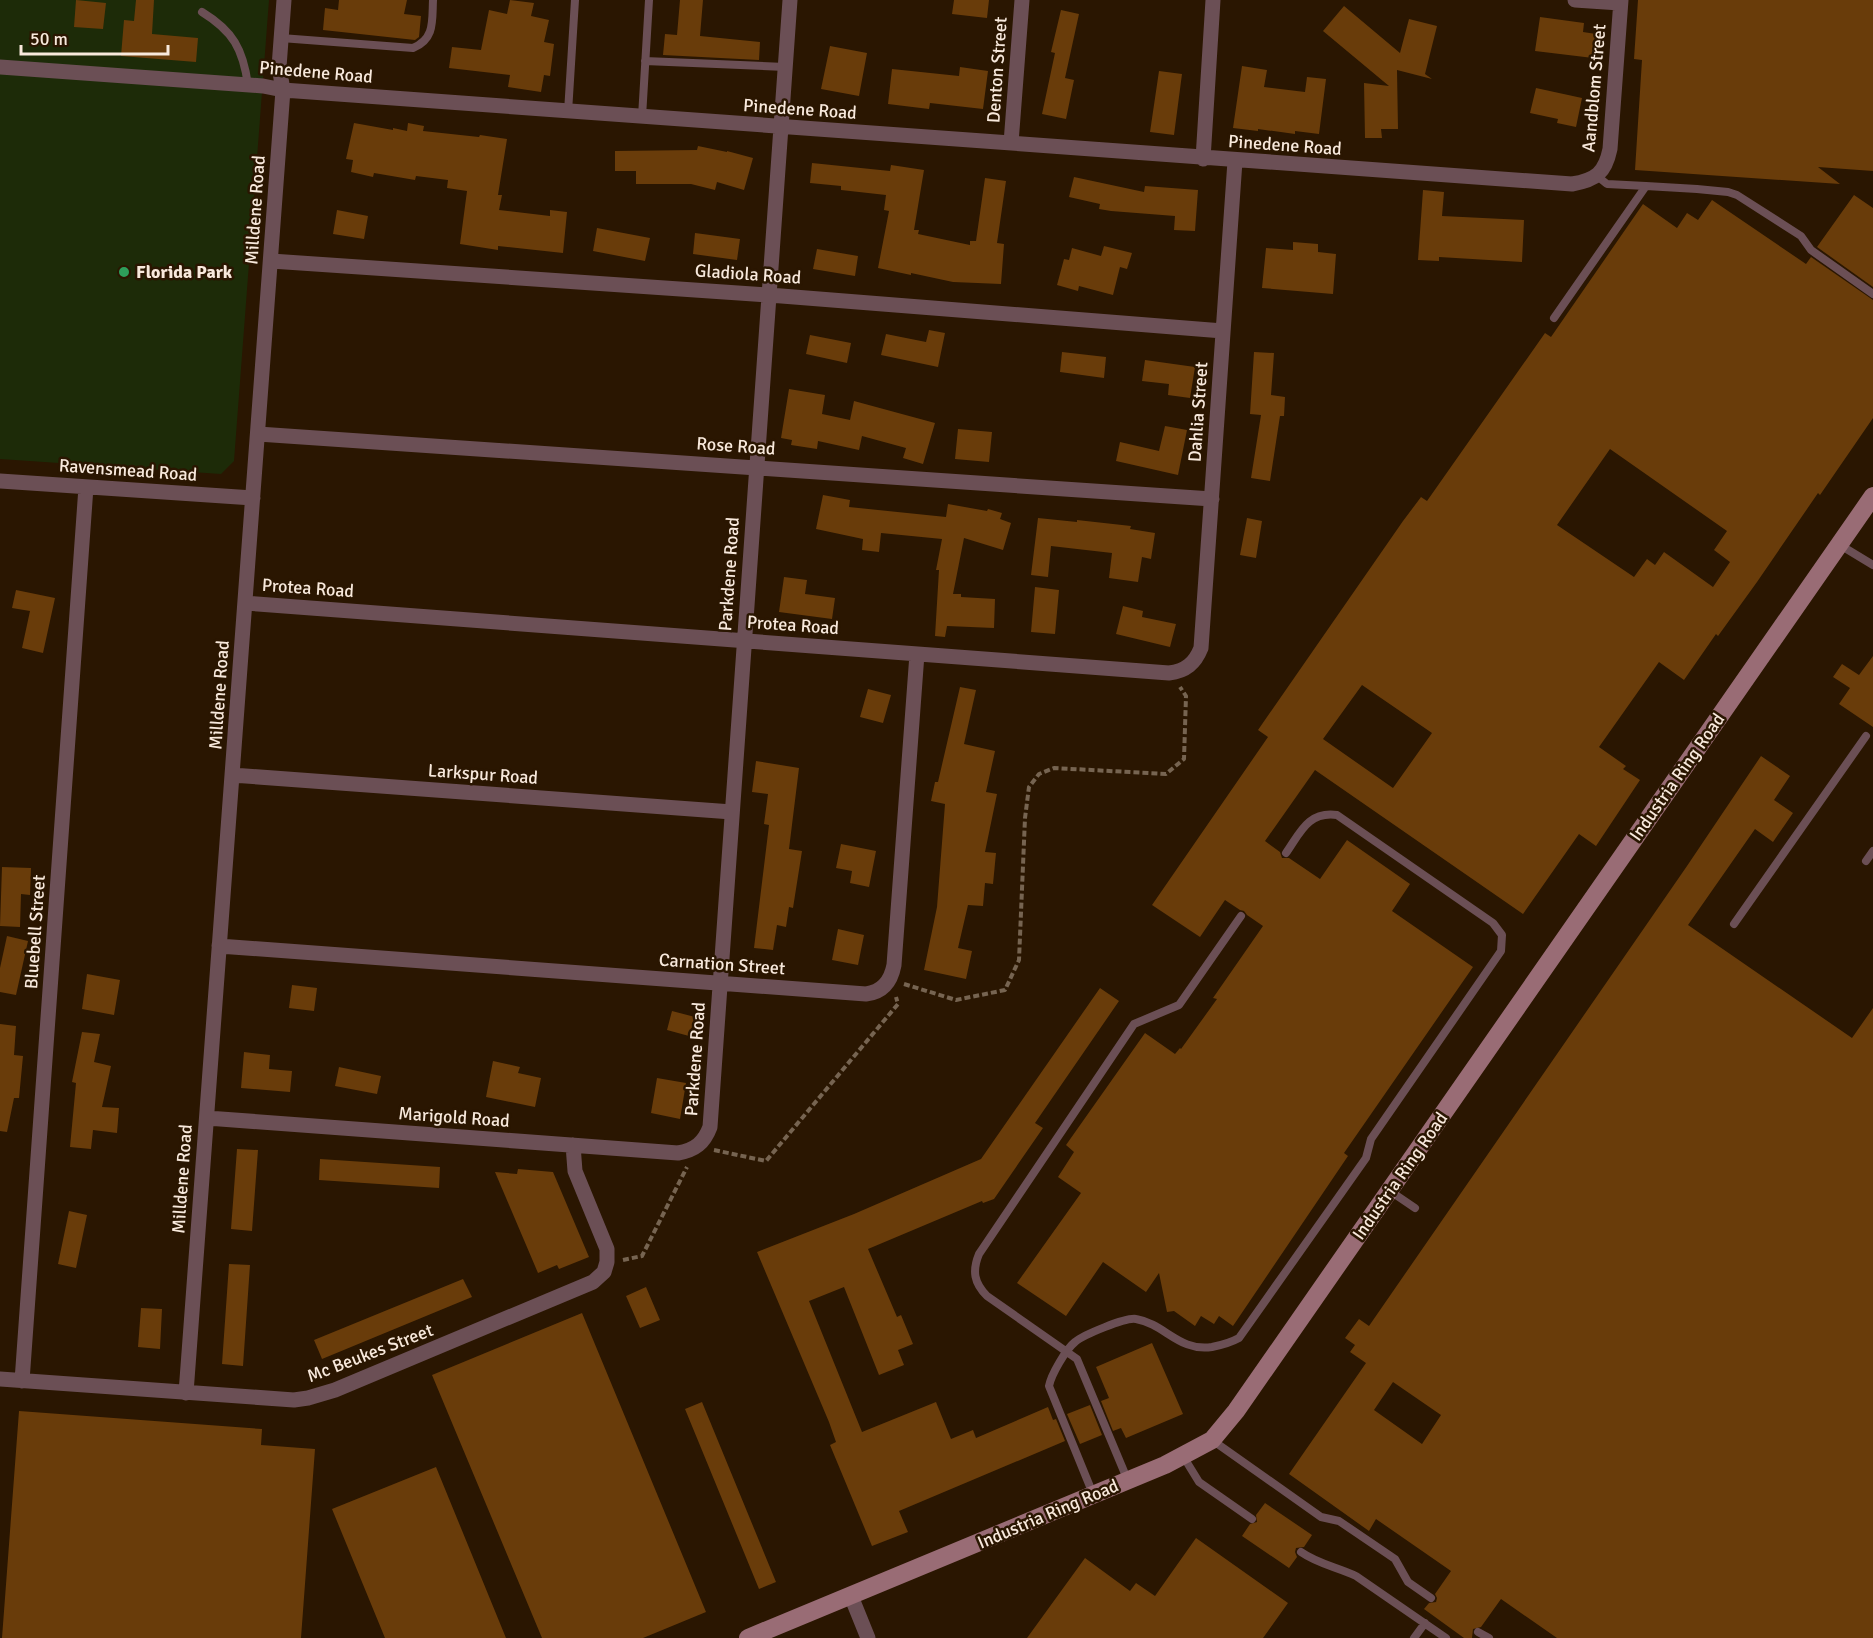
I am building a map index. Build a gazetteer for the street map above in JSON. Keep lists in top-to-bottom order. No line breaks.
{"streets":{"street":["Denton Street","Pinedene Road","Aandblom Street","Milldene Road","Gladiola Road","Dahlia Street","Rose Road","Ravensmead Road","Parkdene Road","Protea Road","Larkspur Road","Industria Ring Road","Bluebell Street","Carnation Street","Marigold Road","Mc Beukes Street"]},"crossings":[["Denton Street","Pinedene Road"],["Pinedene Road","Aandblom Street"],["Pinedene Road","Milldene Road"],["Pinedene Road","Dahlia Street"],["Pinedene Road","Parkdene Road"],["Milldene Road","Gladiola Road"],["Milldene Road","Rose Road"],["Milldene Road","Ravensmead Road"],["Milldene Road","Protea Road"],["Milldene Road","Larkspur Road"],["Milldene Road","Carnation Street"],["Milldene Road","Marigold Road"],["Milldene Road","Mc Beukes Street"],["Gladiola Road","Dahlia Street"],["Gladiola Road","Parkdene Road"],["Dahlia Street","Rose Road"],["Dahlia Street","Protea Road"],["Rose Road","Parkdene Road"],["Ravensmead Road","Bluebell Street"],["Parkdene Road","Protea Road"],["Parkdene Road","Larkspur Road"],["Parkdene Road","Carnation Street"],["Parkdene Road","Marigold Road"],["Bluebell Street","Mc Beukes Street"]],"places":["Florida Park"],"scale_bar":"50 m"}
